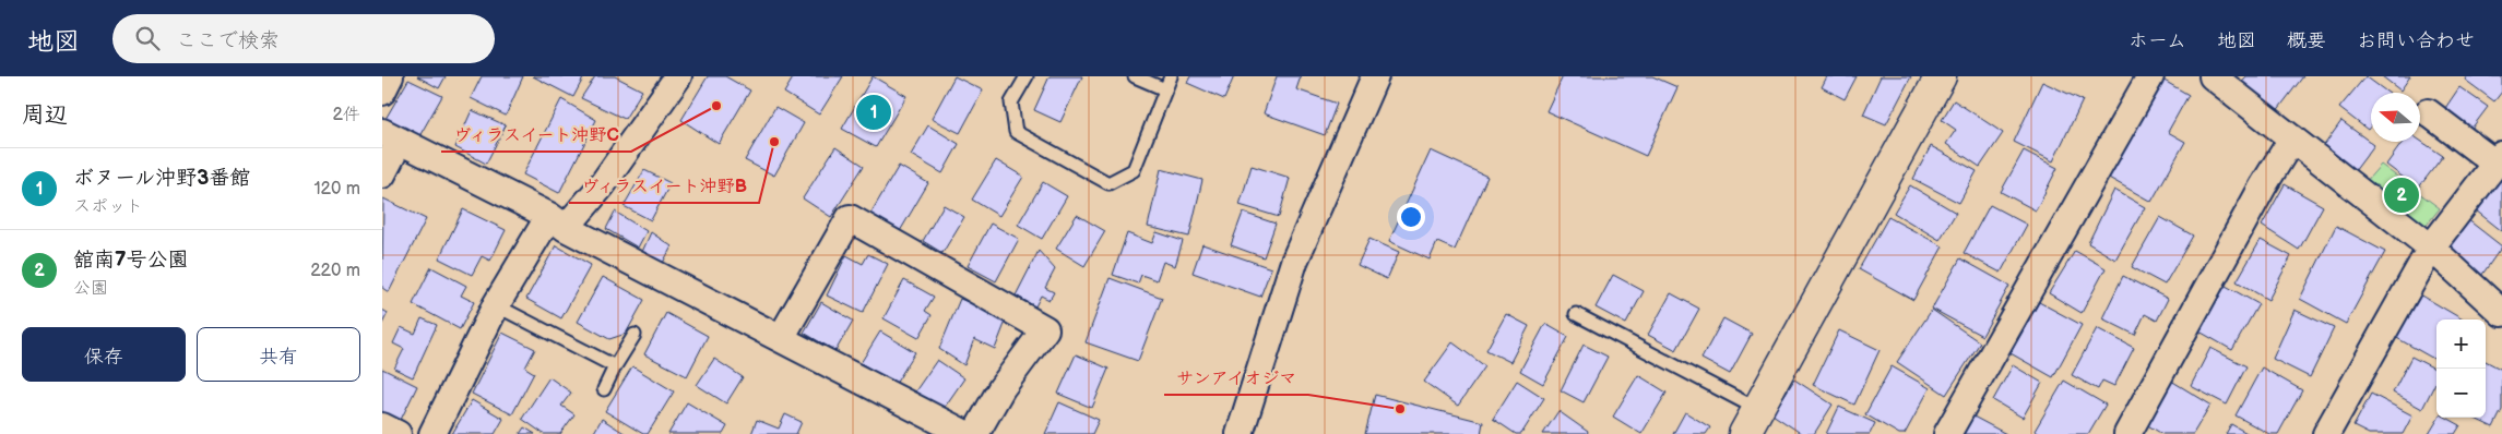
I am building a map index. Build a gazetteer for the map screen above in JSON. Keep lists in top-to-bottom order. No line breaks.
{"places":["ヴィラスイート沖野C","ヴィラスイート沖野B","サンアイオジマ"],"north":"left","page":{"header":"地図","search":"ここで検索","nav":["ホーム","地図","概要","お問い合わせ"],"heading":["周辺","2件"],"pins":["1","2"],"list":[{"mark":"1","name":"ボヌール沖野3番館","note":"スポット","value":"120 m"},{"mark":"2","name":"舘南7号公園","note":"公園","value":"220 m"}],"buttons":["保存","共有"],"map_buttons":["+","−"]}}
